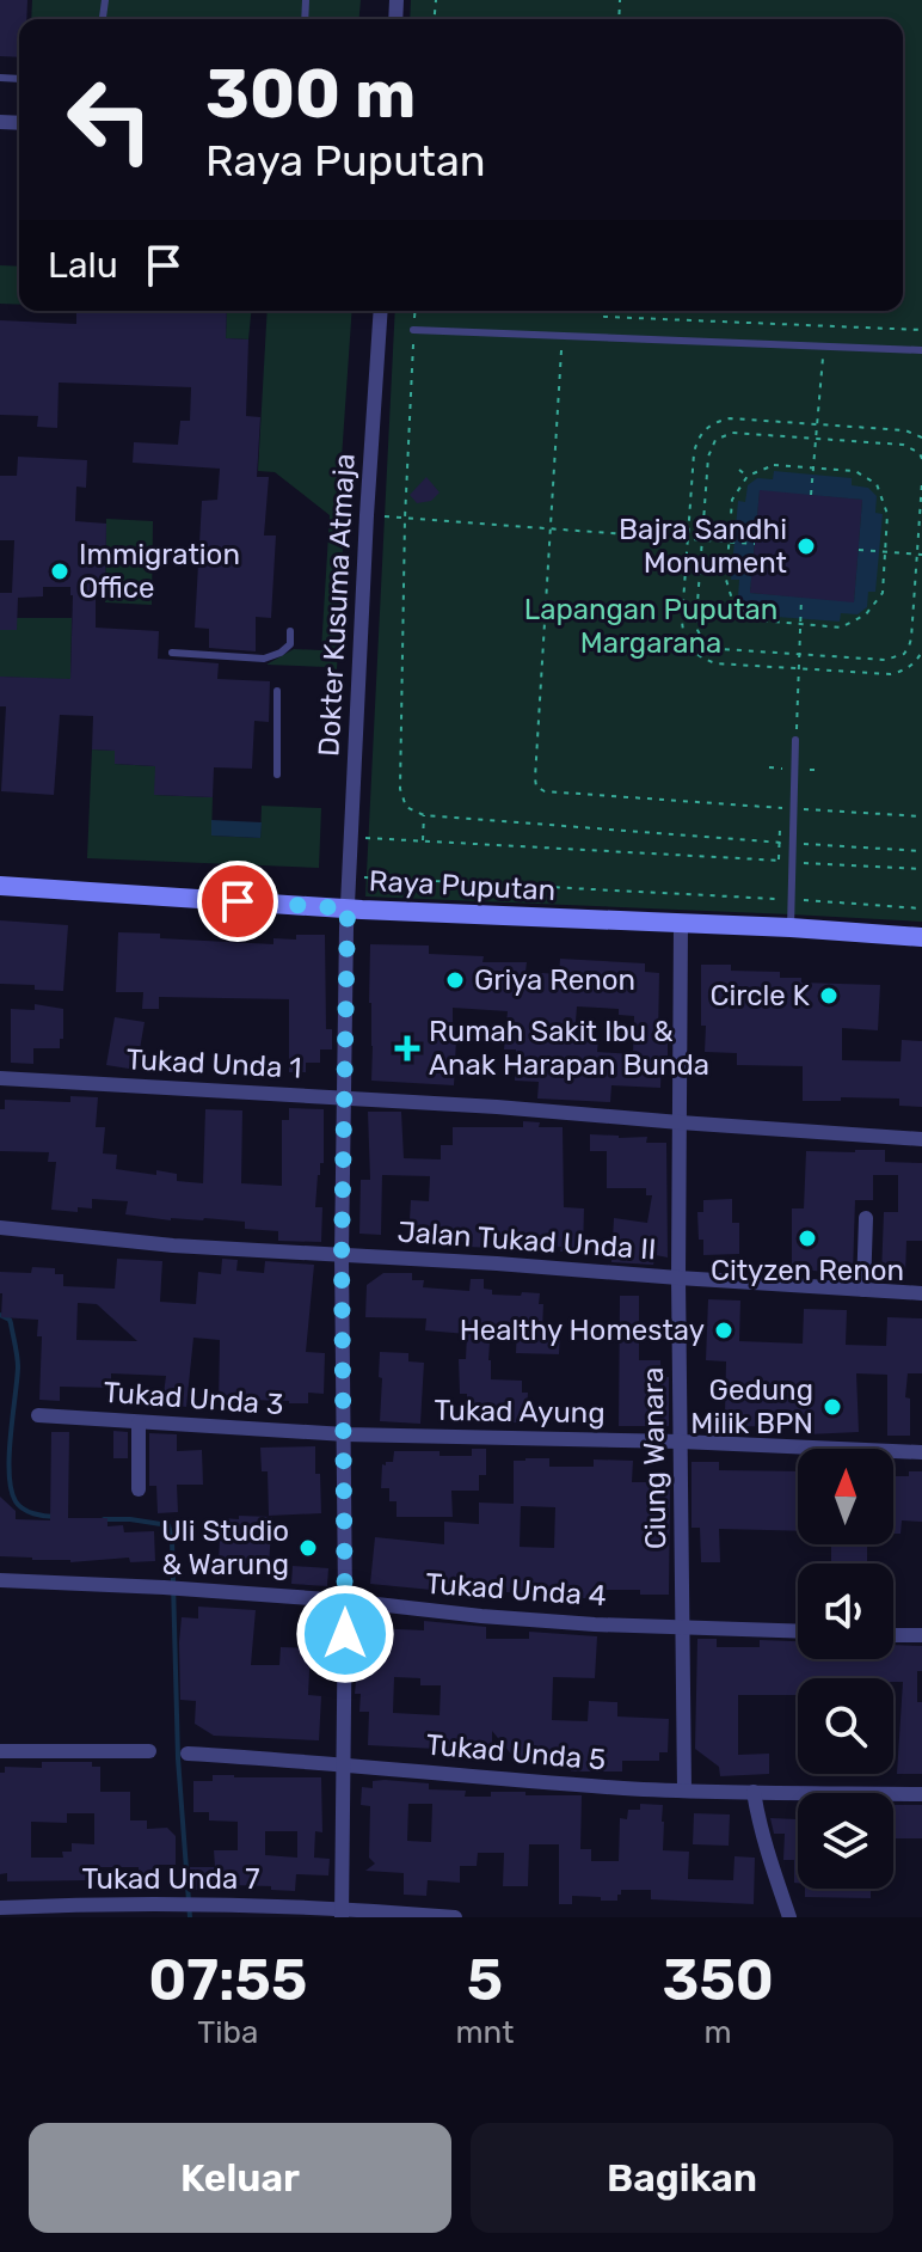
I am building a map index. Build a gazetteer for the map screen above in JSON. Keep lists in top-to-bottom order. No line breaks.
{"streets":{"main road":["Raya Puputan"],"street":["Dokter Kusuma Atmaja","Tukad Unda 1","Jalan Tukad Unda II","Tukad Unda 3","Tukad Ayung","Ciung Wanara","Tukad Unda 4","Tukad Unda 5","Tukad Unda 7"]},"crossings":[["Dokter Kusuma Atmaja","Raya Puputan"],["Dokter Kusuma Atmaja","Tukad Unda 1"],["Dokter Kusuma Atmaja","Jalan Tukad Unda II"],["Dokter Kusuma Atmaja","Tukad Unda 3"],["Dokter Kusuma Atmaja","Tukad Ayung"],["Dokter Kusuma Atmaja","Tukad Unda 4"],["Dokter Kusuma Atmaja","Tukad Unda 5"],["Dokter Kusuma Atmaja","Tukad Unda 7"],["Raya Puputan","Ciung Wanara"],["Tukad Unda 1","Ciung Wanara"],["Jalan Tukad Unda II","Ciung Wanara"],["Tukad Unda 3","Tukad Ayung"],["Tukad Ayung","Ciung Wanara"],["Ciung Wanara","Tukad Unda 4"],["Ciung Wanara","Tukad Unda 5"]],"parks":["Lapangan Puputan Margarana"],"places":{"other":["Bajra Sandhi Monument","Immigration Office","Griya Renon","Circle K","Cityzen Renon","Healthy Homestay","Gedung Milik BPN","Uli Studio & Warung"],"health":["Rumah Sakit Ibu & Anak Harapan Bunda"]},"north":"top","page":{"turn":["300 m","Raya Puputan"],"then":"Lalu","eta":["07:55","Tiba","5","mnt","350","m"],"buttons":["Keluar","Bagikan"]}}
